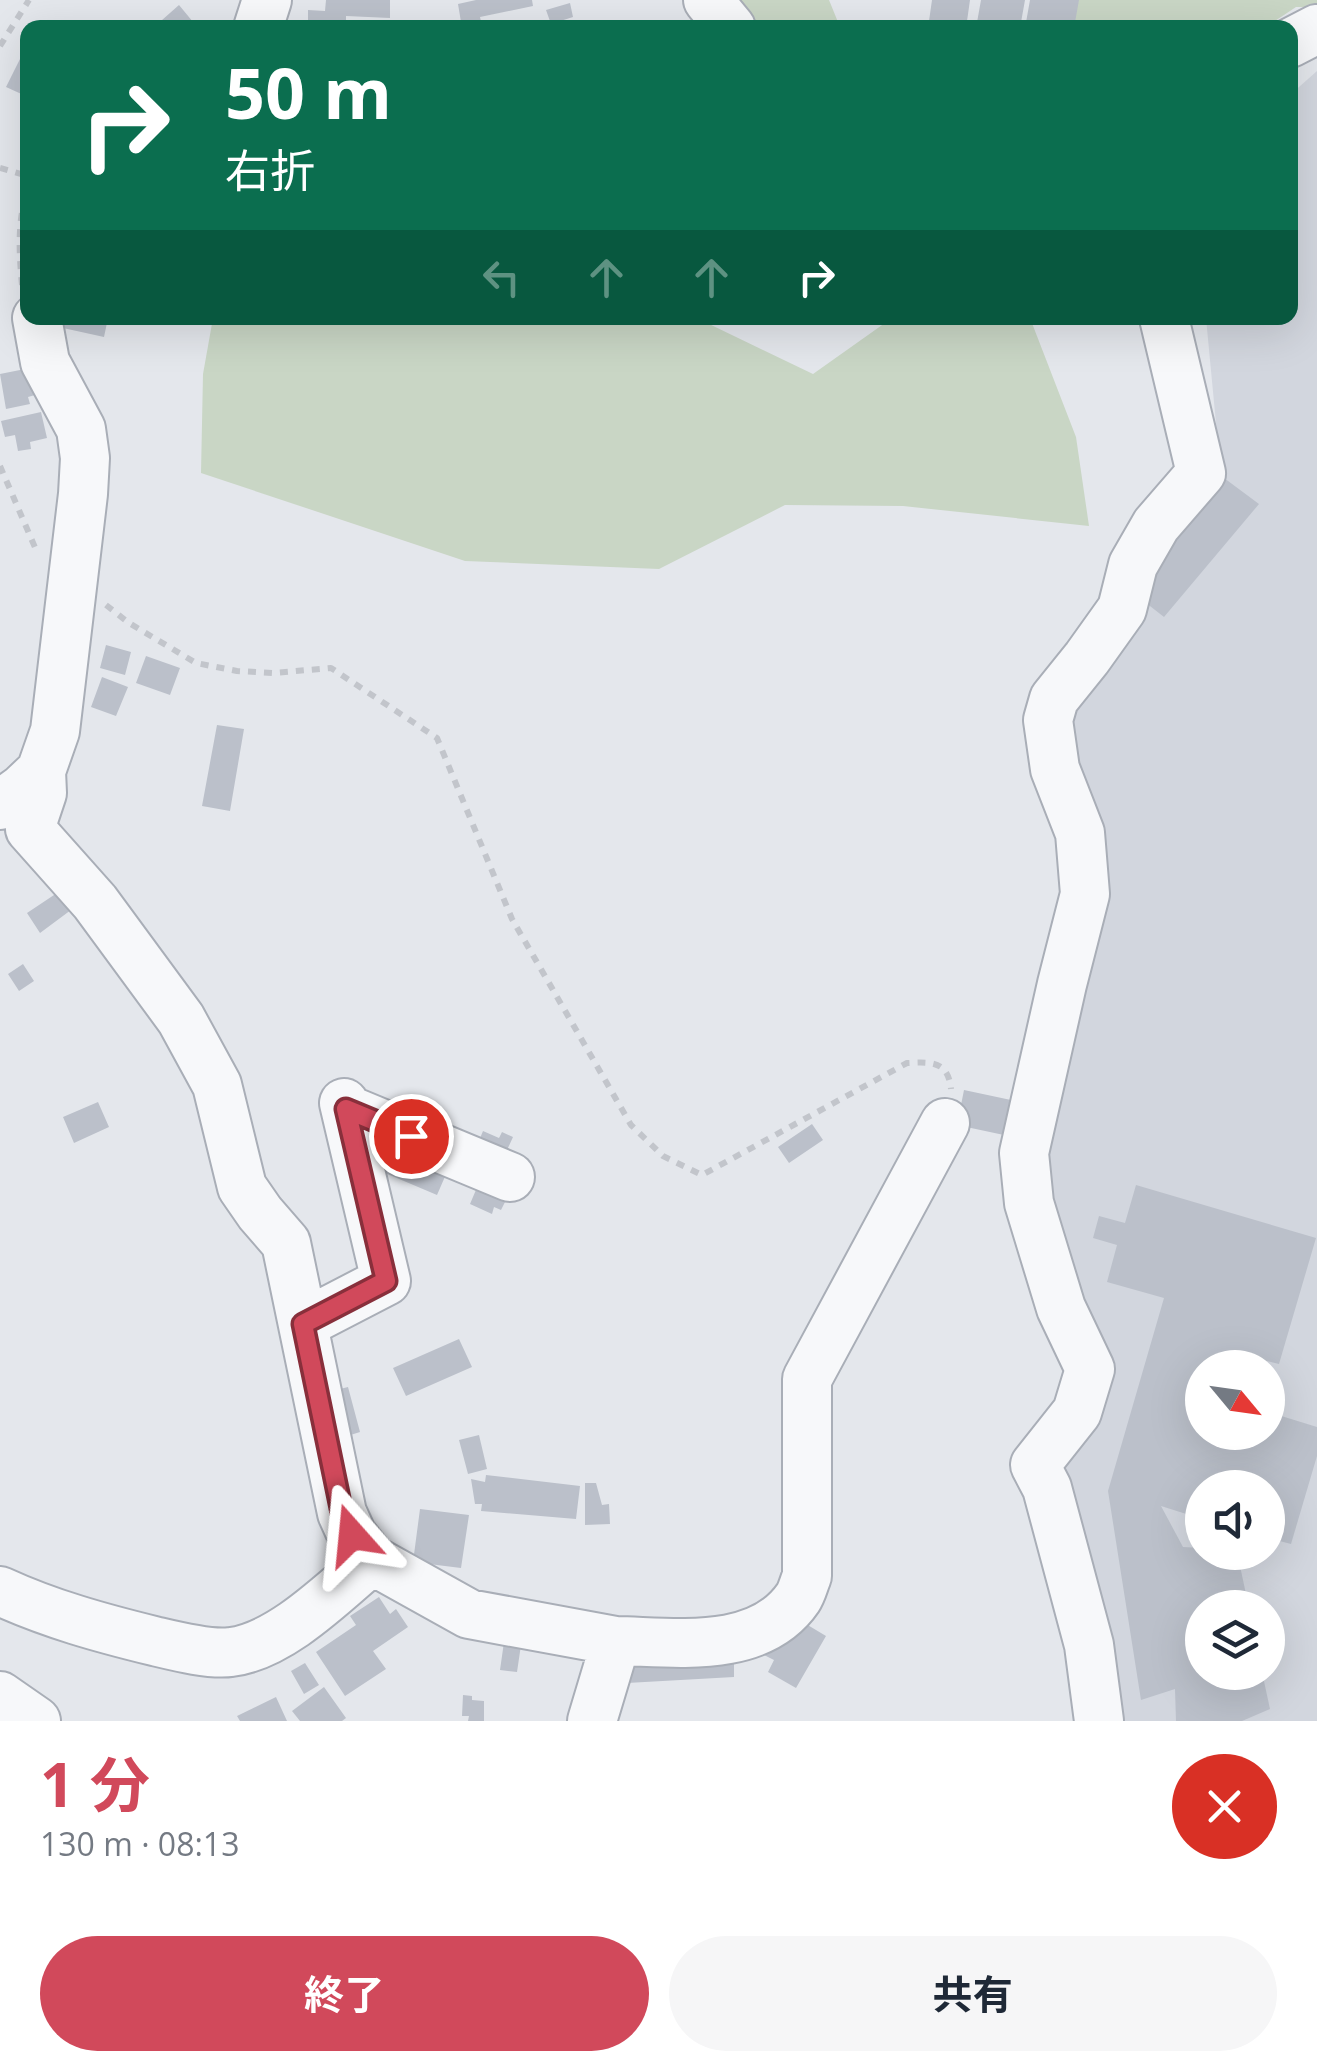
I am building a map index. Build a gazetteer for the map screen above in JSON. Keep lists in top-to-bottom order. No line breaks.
{"north":"bottom right","page":{"turn":["50 m","右折"],"heading":["1 分","130 m · 08:13"],"buttons":["終了","共有"]}}
